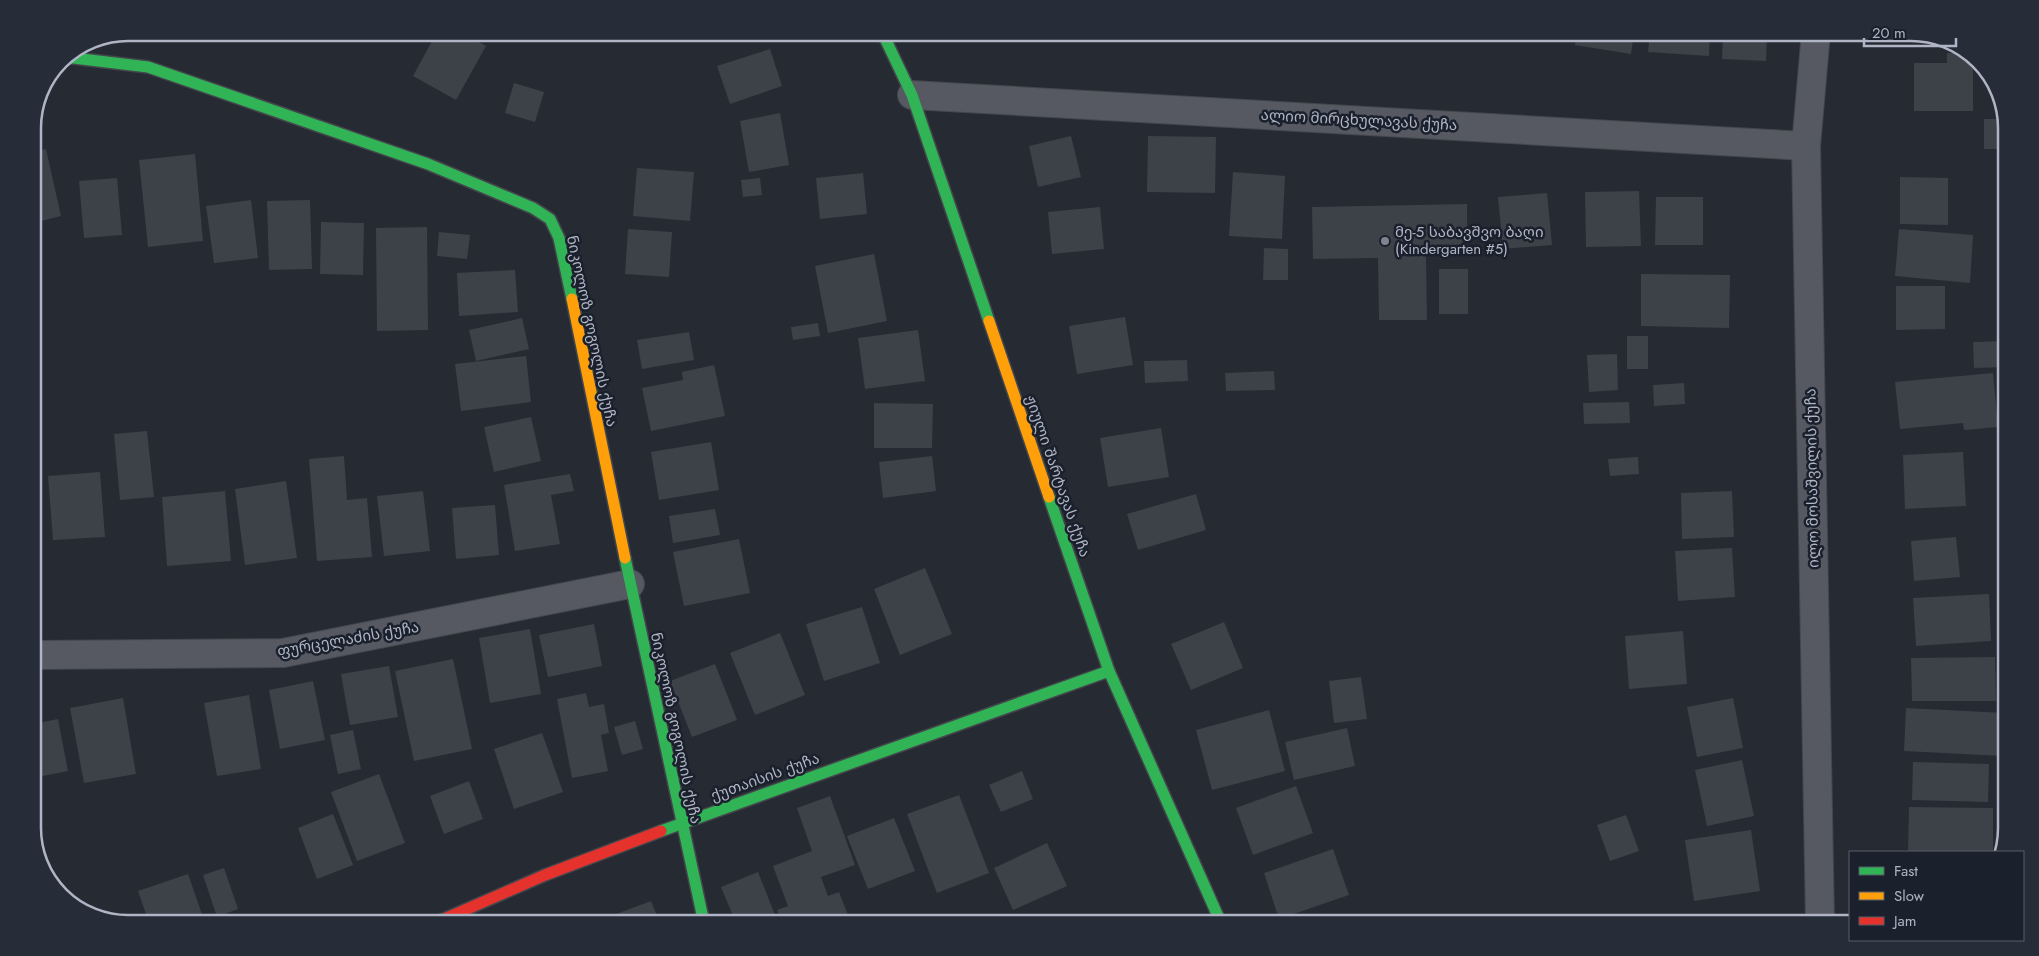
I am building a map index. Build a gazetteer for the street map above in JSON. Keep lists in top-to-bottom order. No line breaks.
{"streets":{"street":["ალიო მირცხულავას ქუჩა","ნიკოლოზ გოგოლის ქუჩა","ჟიული შარტავას ქუჩა","ილო მოსაშვილის ქუჩა","ფურცელაძის ქუჩა","ქუთაისის ქუჩა"]},"crossings":[["ალიო მირცხულავას ქუჩა","ჟიული შარტავას ქუჩა"],["ალიო მირცხულავას ქუჩა","ილო მოსაშვილის ქუჩა"],["ნიკოლოზ გოგოლის ქუჩა","ფურცელაძის ქუჩა"],["ნიკოლოზ გოგოლის ქუჩა","ქუთაისის ქუჩა"],["ჟიული შარტავას ქუჩა","ქუთაისის ქუჩა"]],"places":["მე-5 საბავშვო ბაღი (Kindergarten #5)"],"legend":["Fast","Slow","Jam"],"scale_bar":"20 m"}
